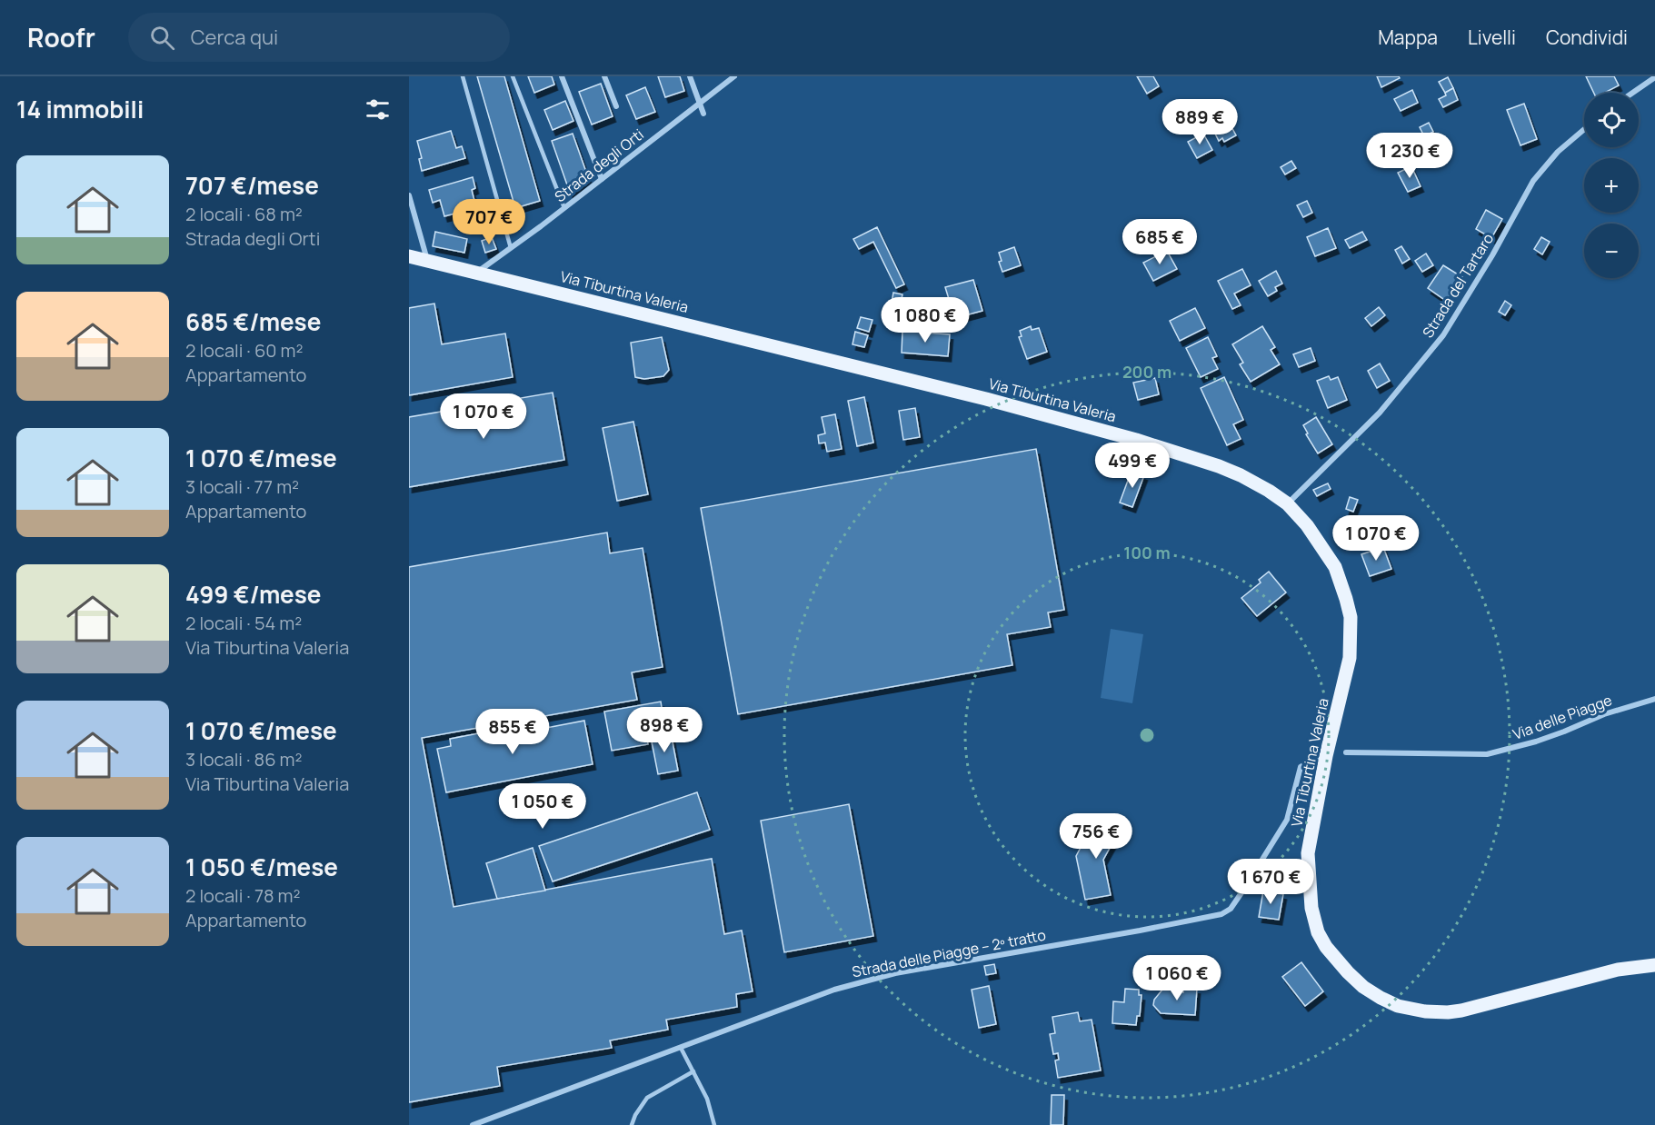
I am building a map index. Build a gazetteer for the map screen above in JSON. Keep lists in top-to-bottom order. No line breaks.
{"streets":{"main road":["Via Tiburtina Valeria"],"street":["Strada degli Orti","Strada del Tartaro","Via delle Piagge","Strada delle Piagge – 2º tratto"]},"crossings":[["Strada degli Orti","Via Tiburtina Valeria"],["Strada del Tartaro","Via Tiburtina Valeria"],["Via Tiburtina Valeria","Strada delle Piagge – 2º tratto"]],"page":{"header":"Roofr","search":"Cerca qui","nav":["Mappa","Livelli","Condividi"],"heading":"14 immobili","map_buttons":["+","−"],"price":["889 €","1 230 €","707 €","685 €","1 080 €","1 070 €","499 €","1 070 €","898 €","855 €","1 050 €","756 €","1 670 €","1 060 €"],"list":[{"name":"707 €/mese","note":"2 locali · 68 m² · Strada degli Orti"},{"name":"685 €/mese","note":"2 locali · 60 m² · Appartamento"},{"name":"1 070 €/mese","note":"3 locali · 77 m² · Appartamento"},{"name":"499 €/mese","note":"2 locali · 54 m² · Via Tiburtina Valeria"},{"name":"1 070 €/mese","note":"3 locali · 86 m² · Via Tiburtina Valeria"},{"name":"1 050 €/mese","note":"2 locali · 78 m² · Appartamento"}]},"rings":["200 m","100 m"]}
